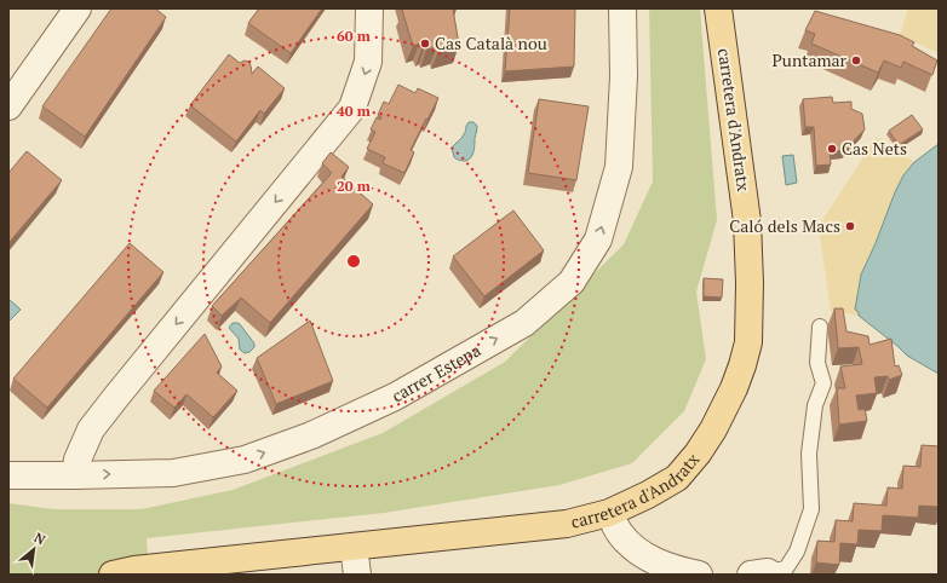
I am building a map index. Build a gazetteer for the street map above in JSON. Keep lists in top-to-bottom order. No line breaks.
{"streets":{"main road":["carretera d'Andratx"],"street":["carrer Estepa"]},"places":["Cas Català nou","Puntamar","Cas Nets","Caló dels Macs"],"north":"top right","rings":["60 m","40 m","20 m"]}
